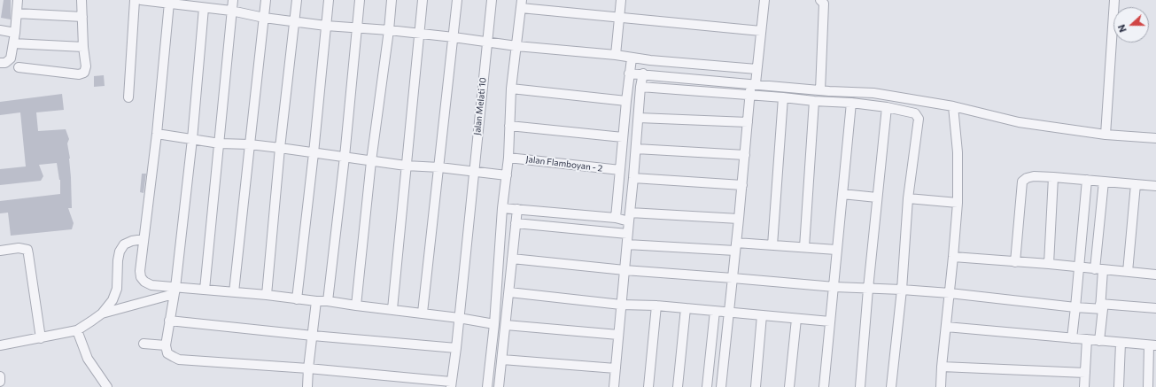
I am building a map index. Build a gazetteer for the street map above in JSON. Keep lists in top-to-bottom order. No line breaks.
{"streets":{"street":["Jalan Melati 10","Jalan Flamboyan - 2"]},"north":"left"}
